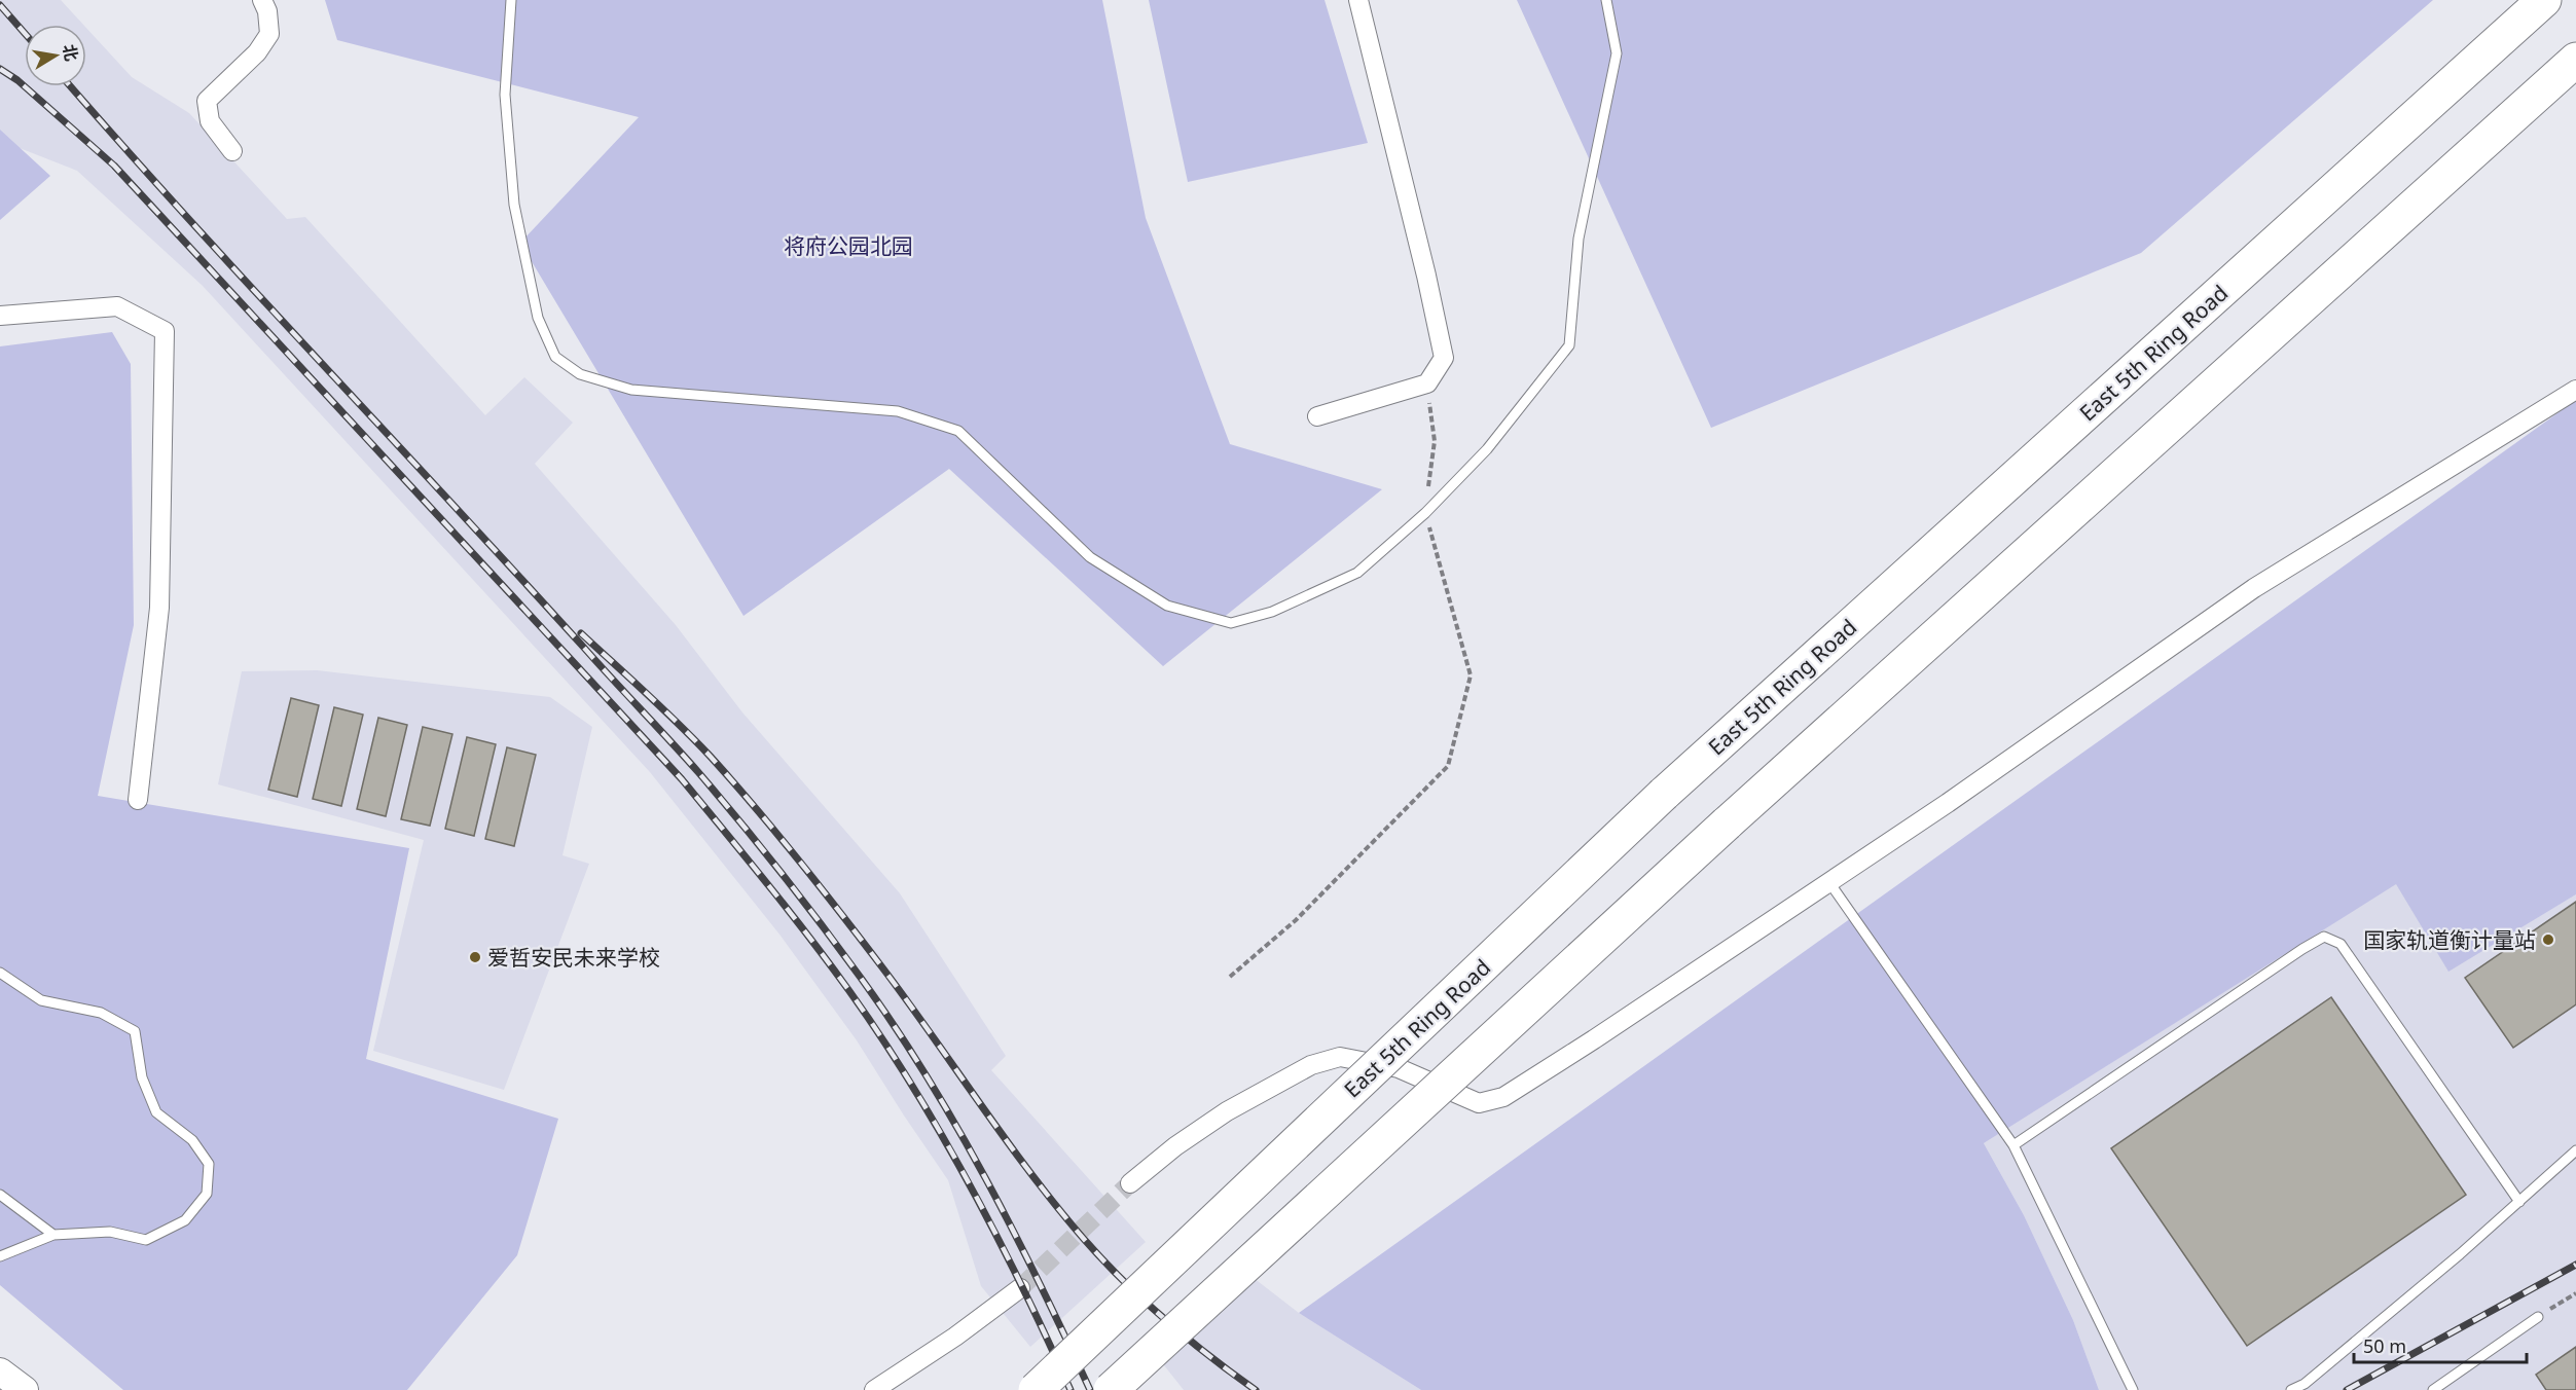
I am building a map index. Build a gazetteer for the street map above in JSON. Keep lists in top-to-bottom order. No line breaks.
{"streets":{"highway":["East 5th Ring Road"]},"parks":["将府公园北园"],"places":["国家轨道衡计量站","爱哲安民未来学校"],"scale_bar":"50 m","north":"right"}
